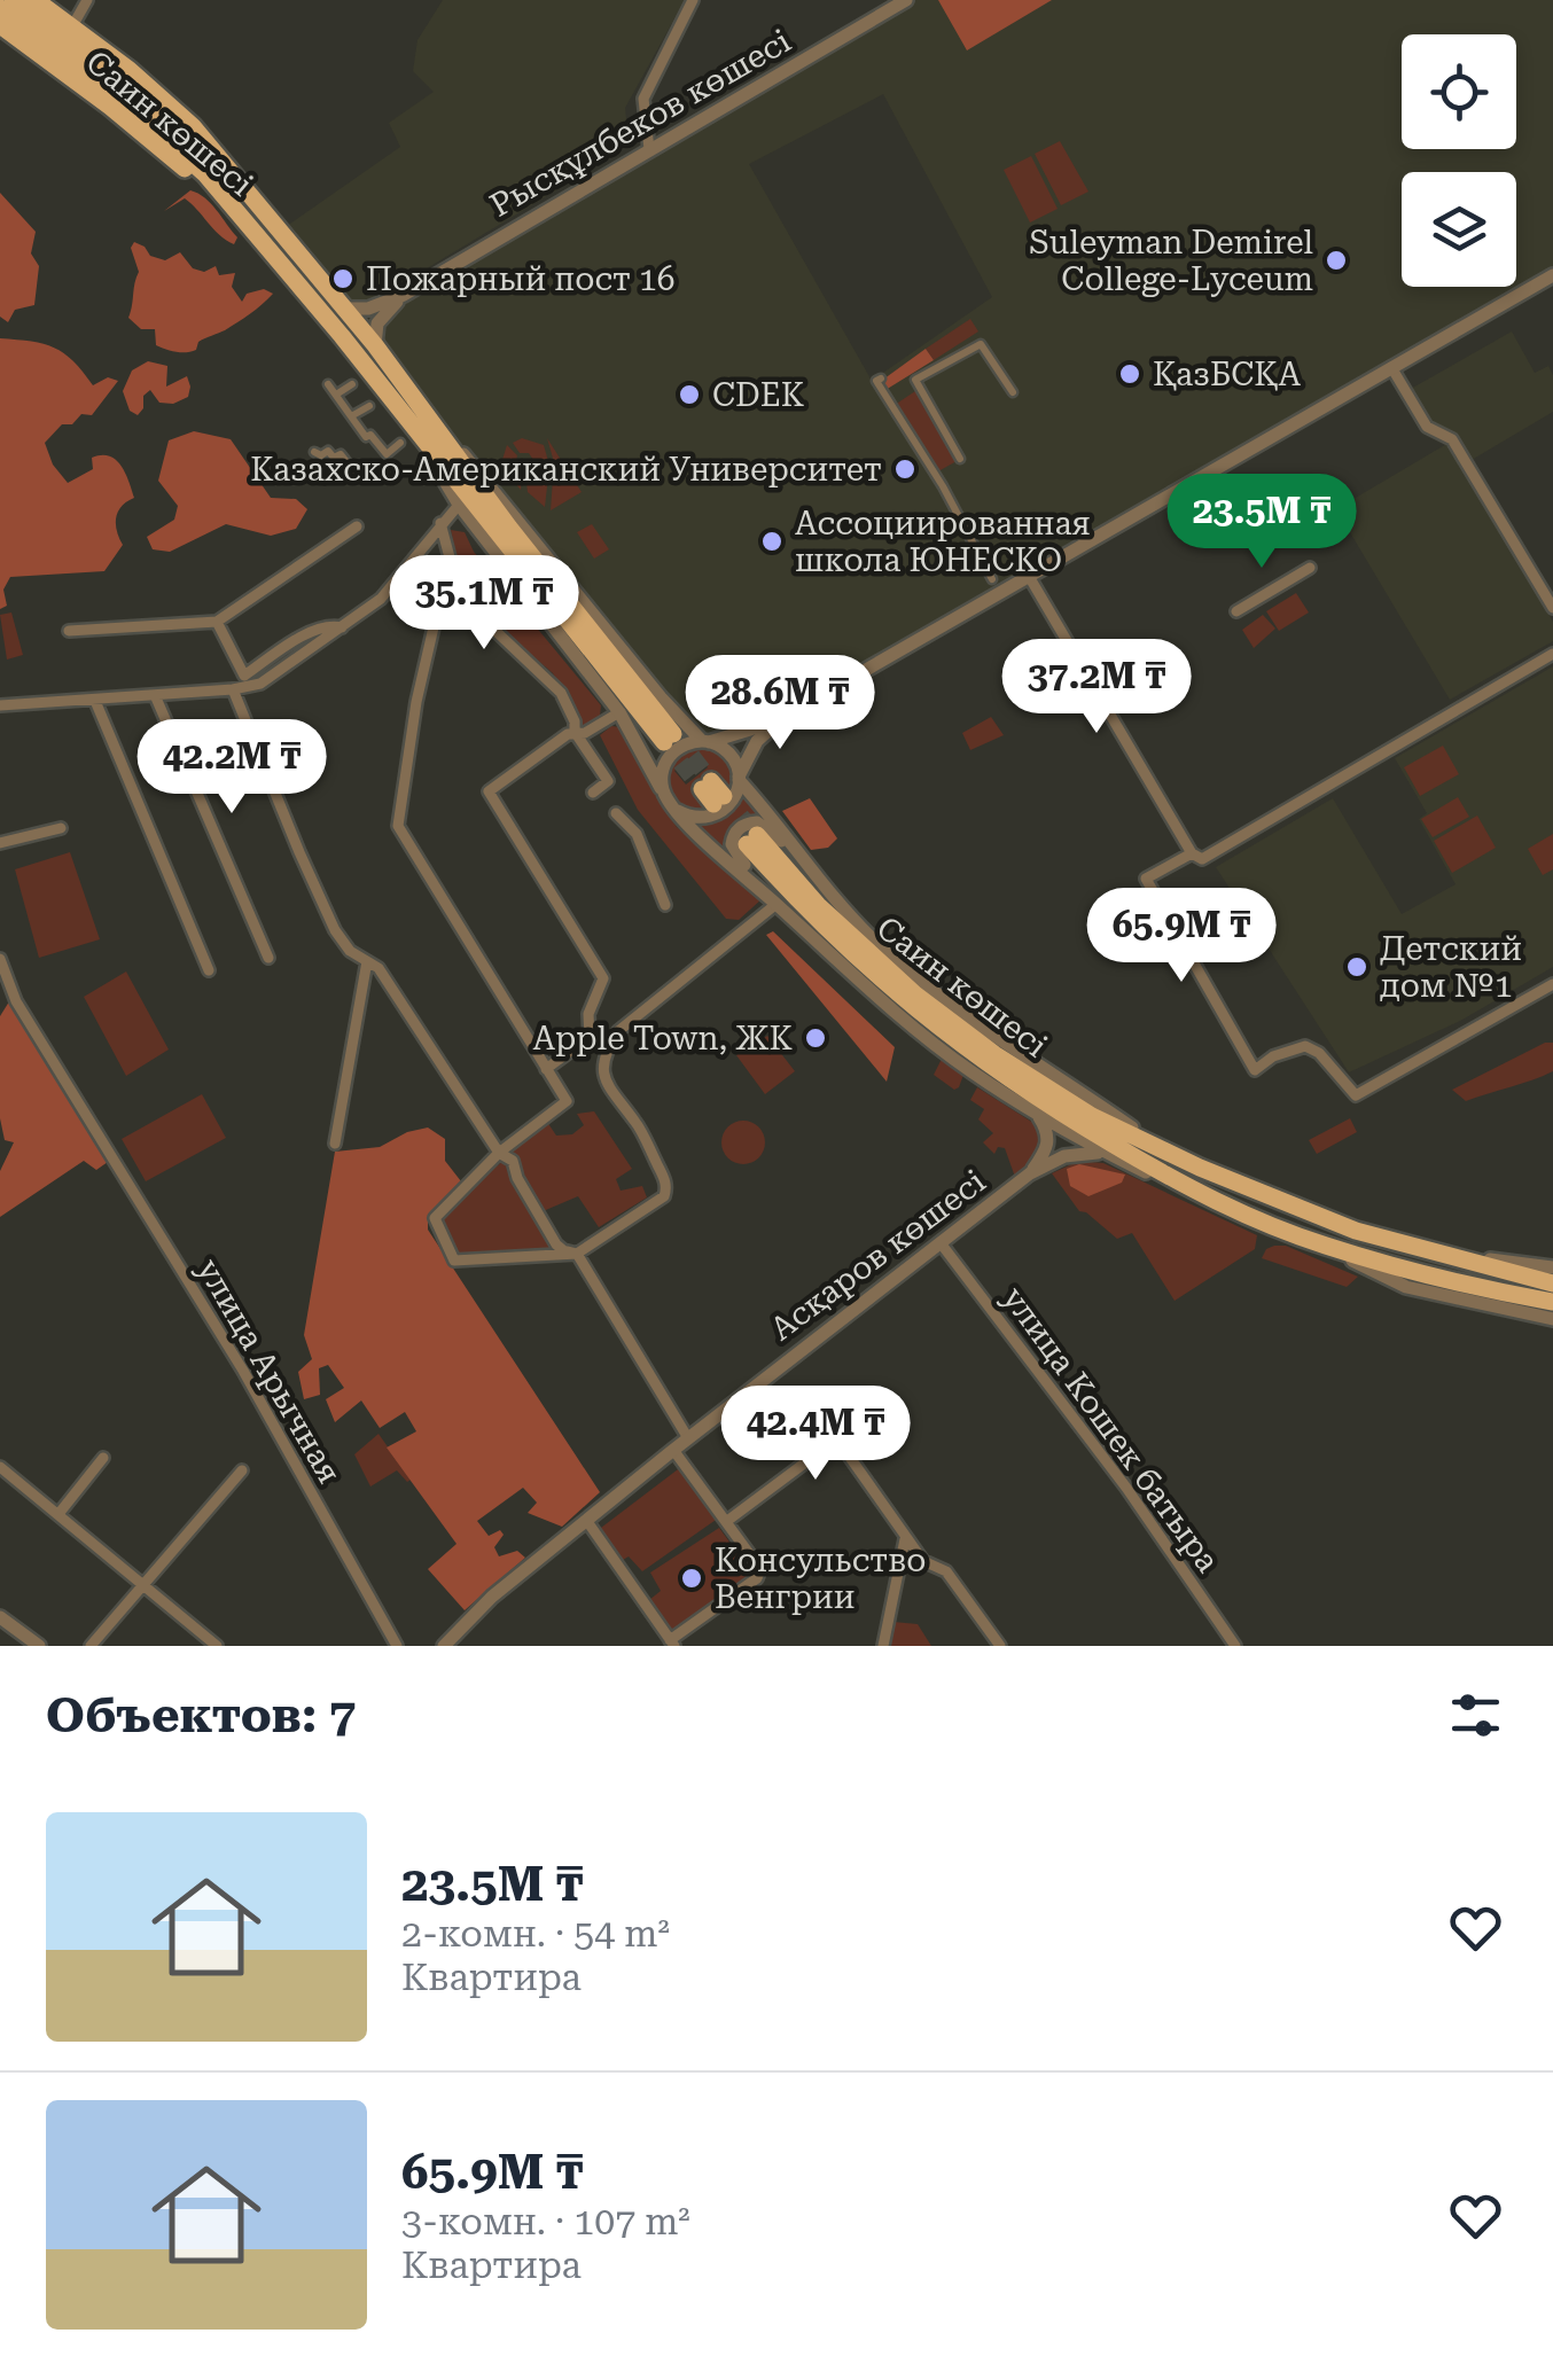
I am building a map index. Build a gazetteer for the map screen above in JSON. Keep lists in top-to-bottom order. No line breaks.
{"streets":{"main road":["Саин көшесі"],"street":["Рысқұлбеков көшесі","Асқаров көшесі","улица Арычная","улица Кошек батыра"]},"crossings":[["Асқаров көшесі","улица Кошек батыра"]],"places":["Suleyman Demirel College-Lyceum","Пожарный пост 16","ҚазБСҚА","CDEK","Казахско-Американский Университет","Ассоциированная школа ЮНЕСКО","Детский дом №1","Apple Town, ЖК","Консульство Венгрии"],"page":{"price":["23.5M ₸","35.1M ₸","37.2M ₸","28.6M ₸","42.2M ₸","65.9M ₸","42.4M ₸"],"heading":"Объектов: 7","list":[{"name":"23.5M ₸","note":"2-комн. · 54 m² · Квартира"},{"name":"65.9M ₸","note":"3-комн. · 107 m² · Квартира"}]}}
